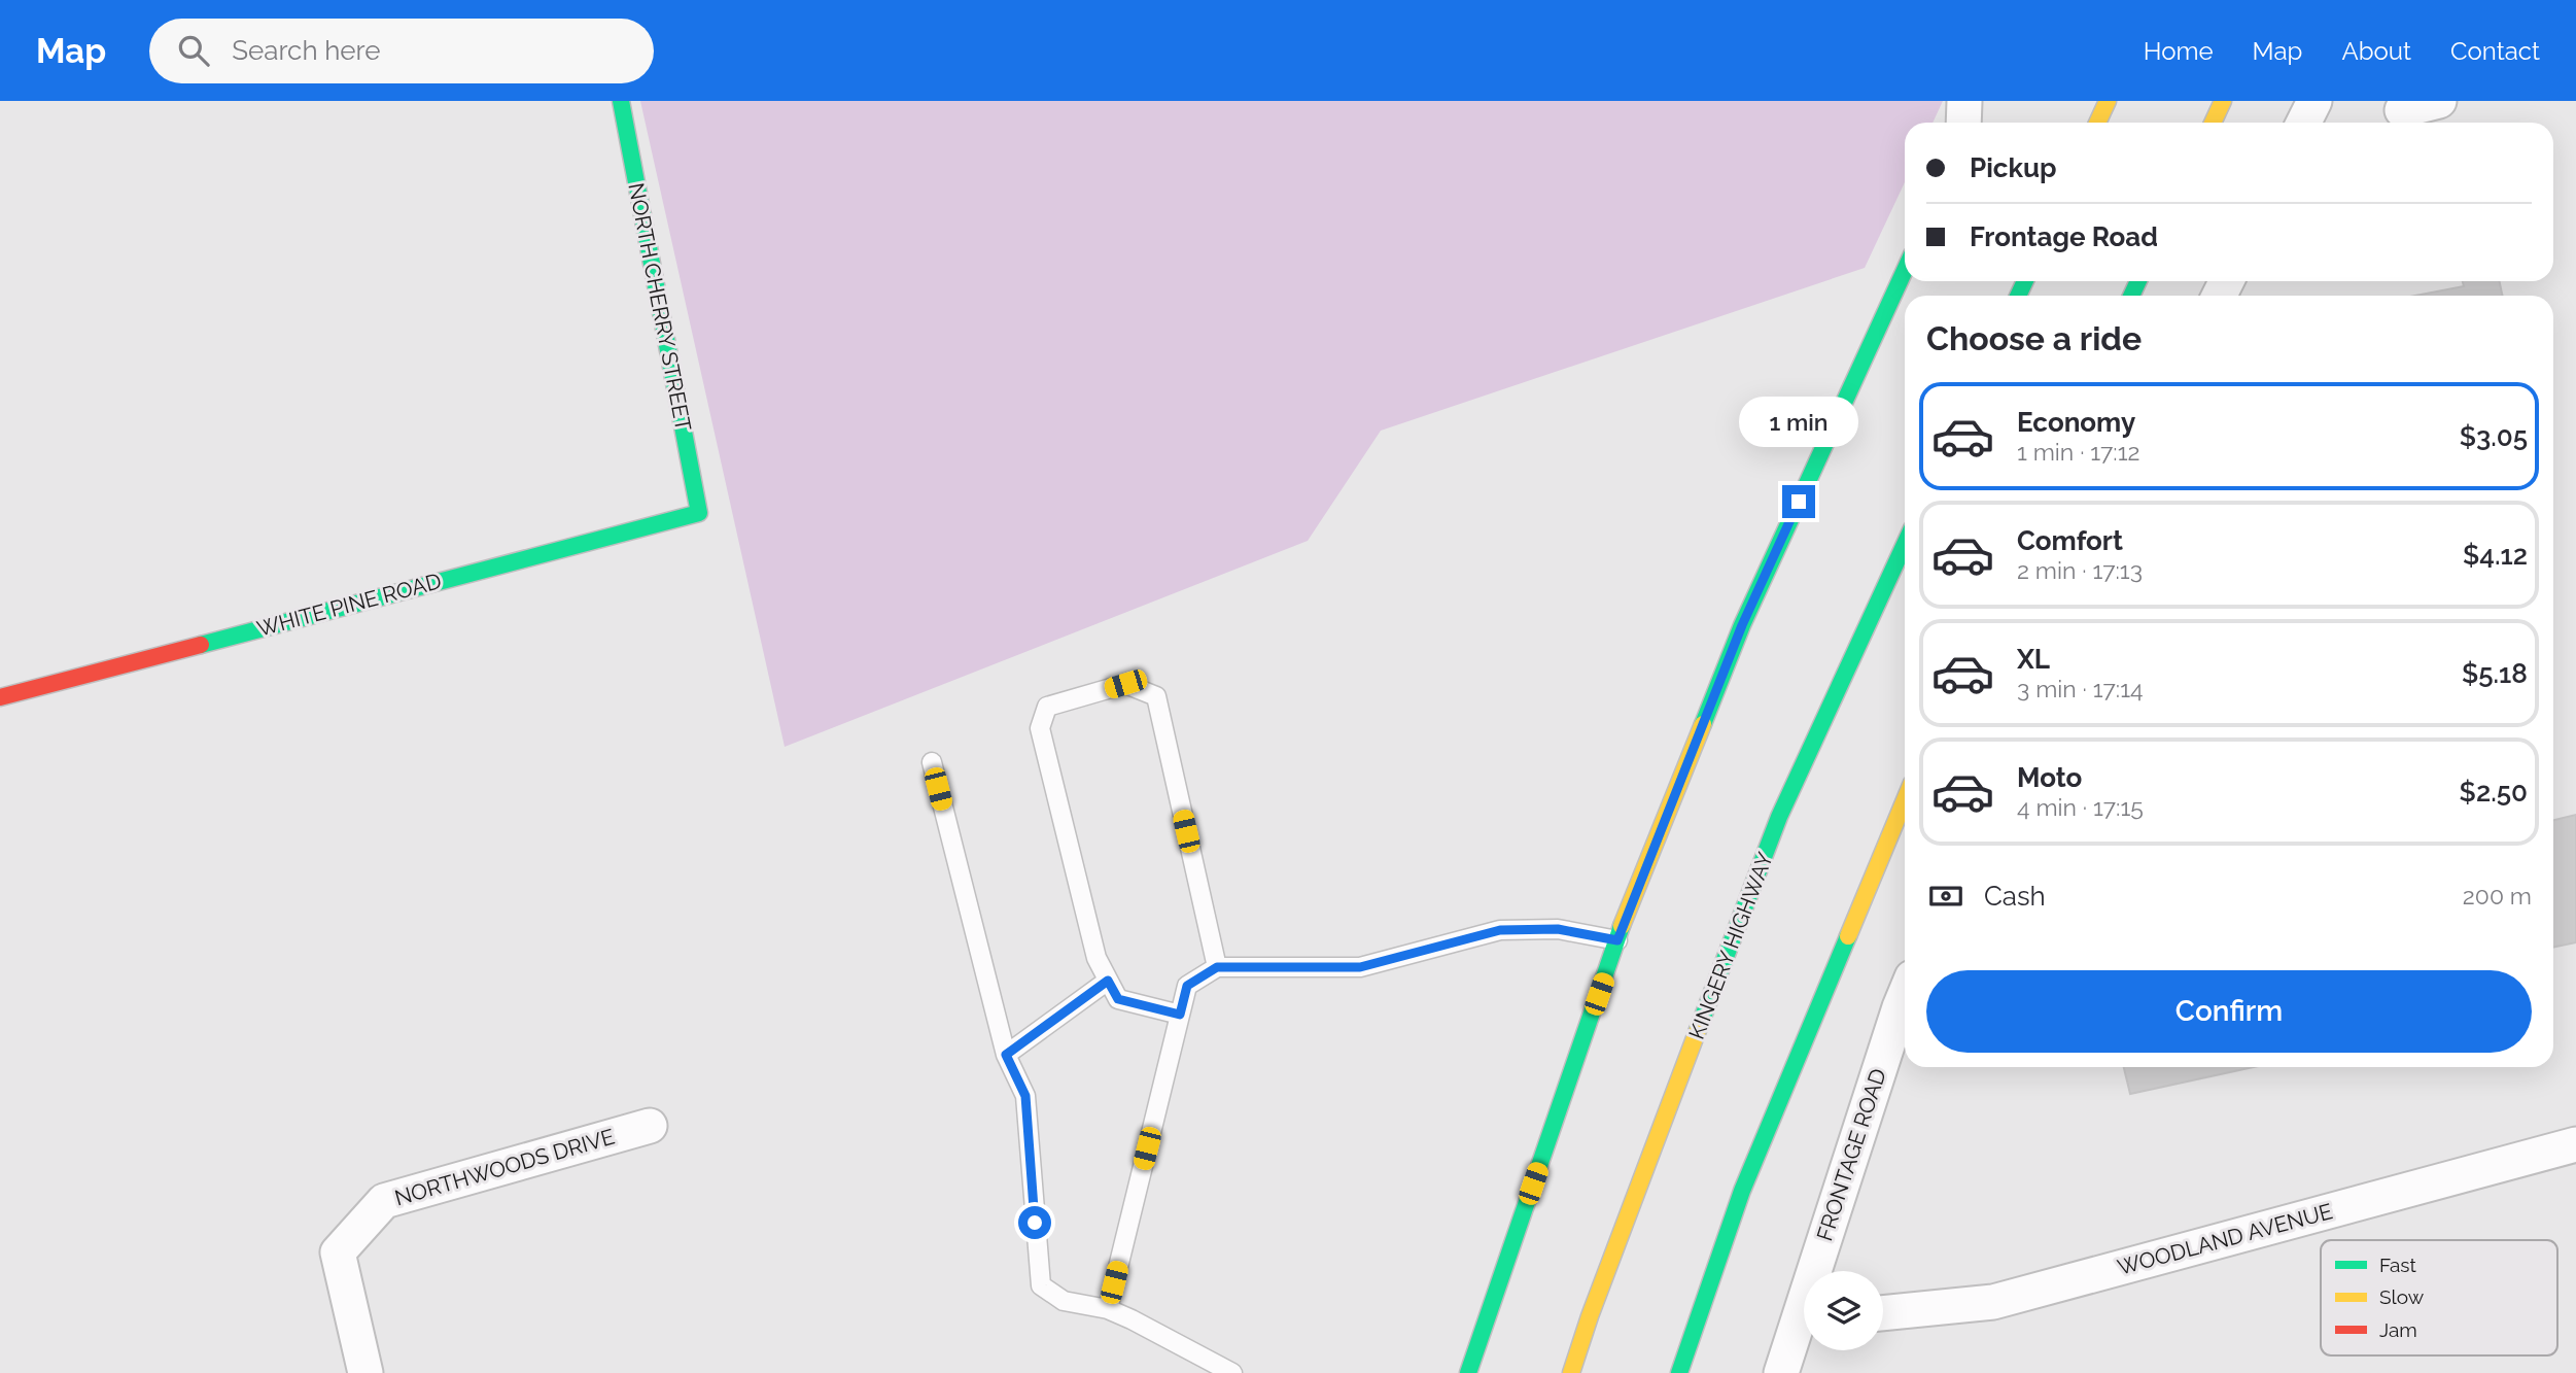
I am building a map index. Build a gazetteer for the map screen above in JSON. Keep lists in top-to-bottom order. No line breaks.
{"streets":{"main road":["NORTH CHERRY STREET","WHITE PINE ROAD","KINGERY HIGHWAY"],"street":["FRONTAGE ROAD","NORTHWOODS DRIVE","WOODLAND AVENUE"]},"crossings":[["NORTH CHERRY STREET","WHITE PINE ROAD"]],"legend":["Fast","Slow","Jam"],"page":{"header":"Map","search":"Search here","nav":["Home","Map","About","Contact"],"banner":["Pickup","Frontage Road"],"heading":"Choose a ride","list":[{"name":"Economy","note":"1 min · 17:12","value":"$3.05"},{"name":"Comfort","note":"2 min · 17:13","value":"$4.12"},{"name":"XL","note":"3 min · 17:14","value":"$5.18"},{"name":"Moto","note":"4 min · 17:15","value":"$2.50"}],"bubble":"1 min","pay":["Cash","200 m"],"buttons":"Confirm"}}
